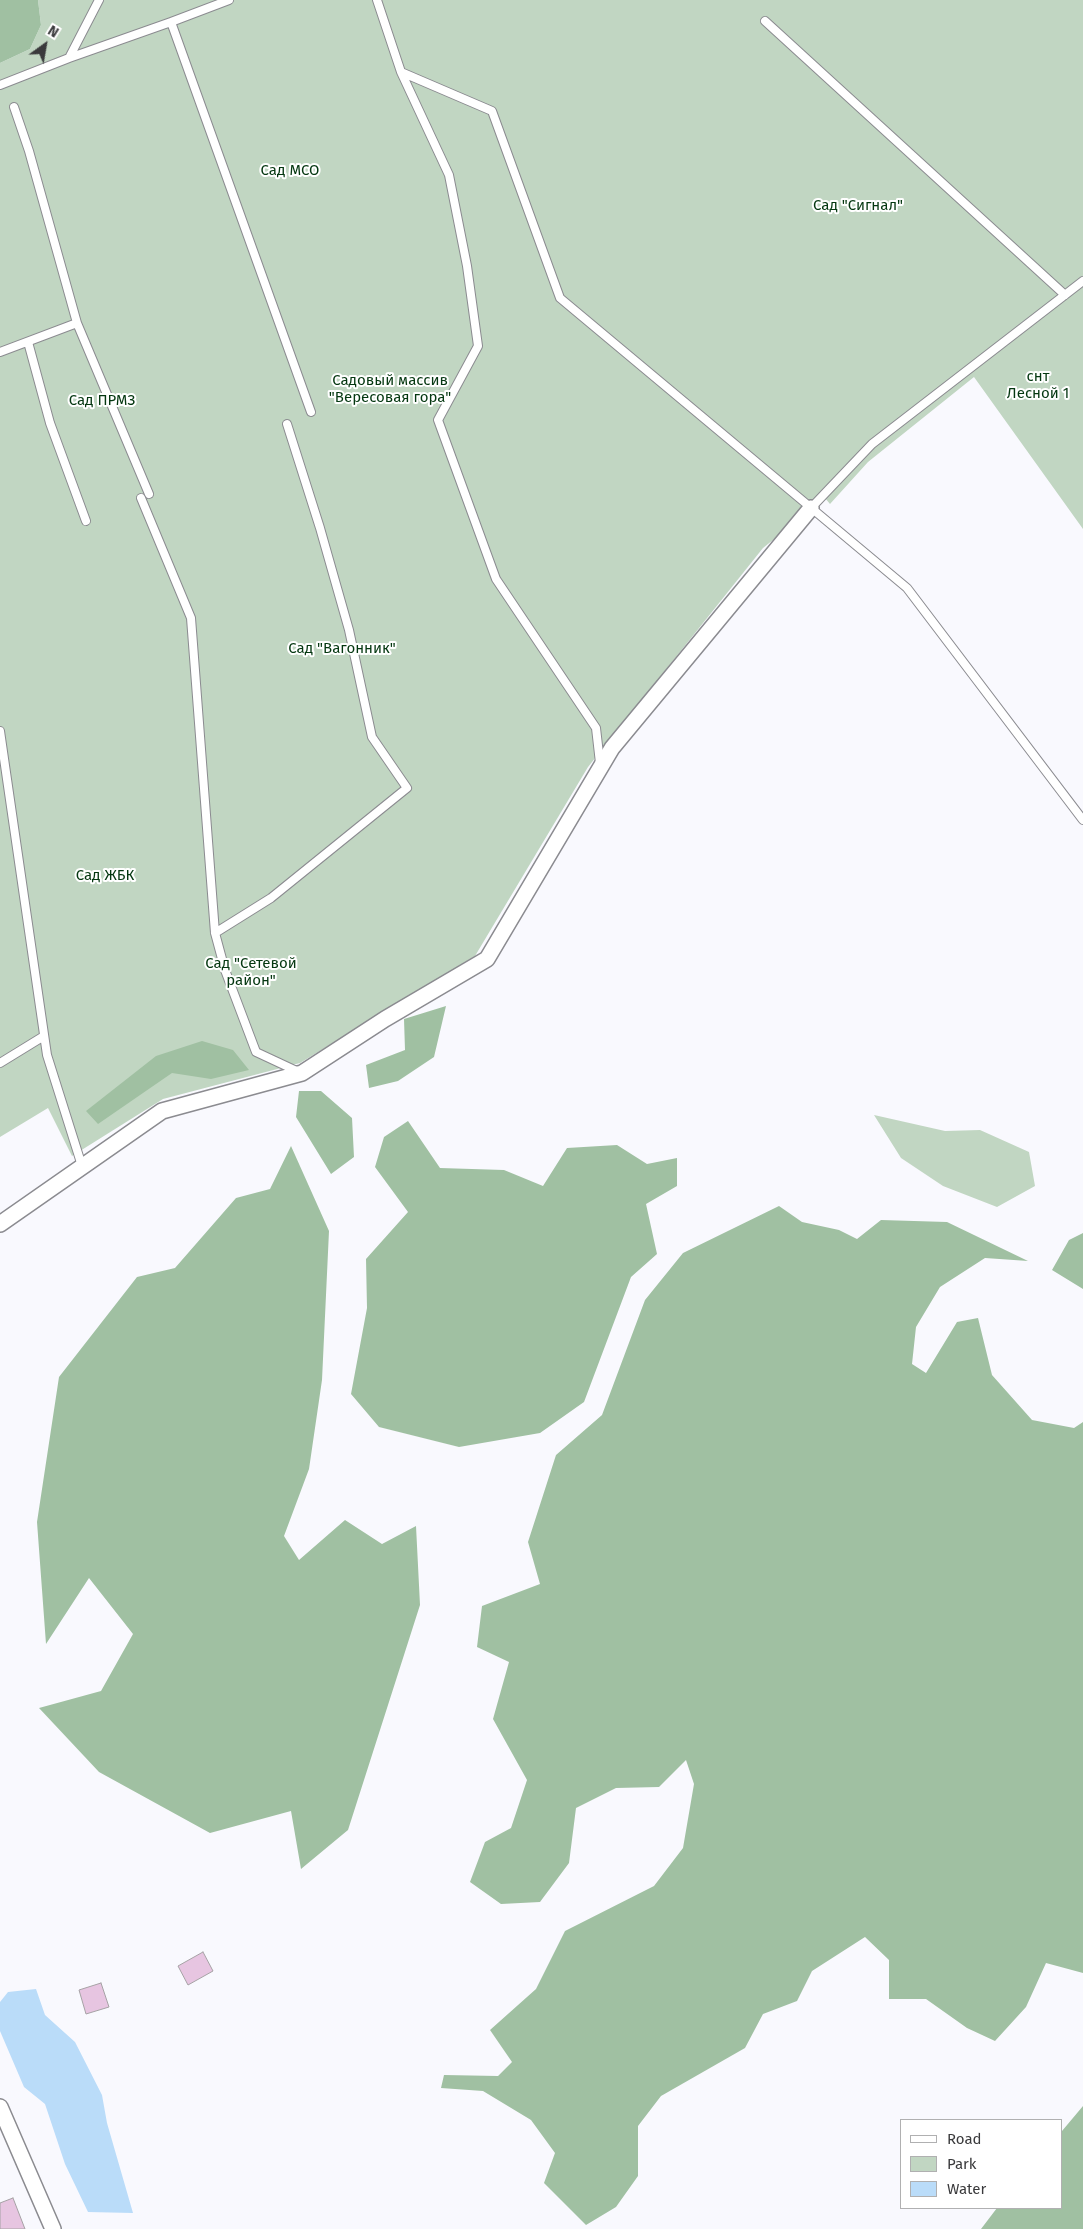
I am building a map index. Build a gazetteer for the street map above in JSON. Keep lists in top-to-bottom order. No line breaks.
{"parks":["Сад МСО","Сад \"Сигнал\"","снт Лесной 1","Садовый массив \"Вересовая гора\"","Сад ПРМЗ","Сад \"Вагонник\"","Сад ЖБК","Сад \"Сетевой район\""],"legend":["Road","Park","Water"],"north":"top right"}
